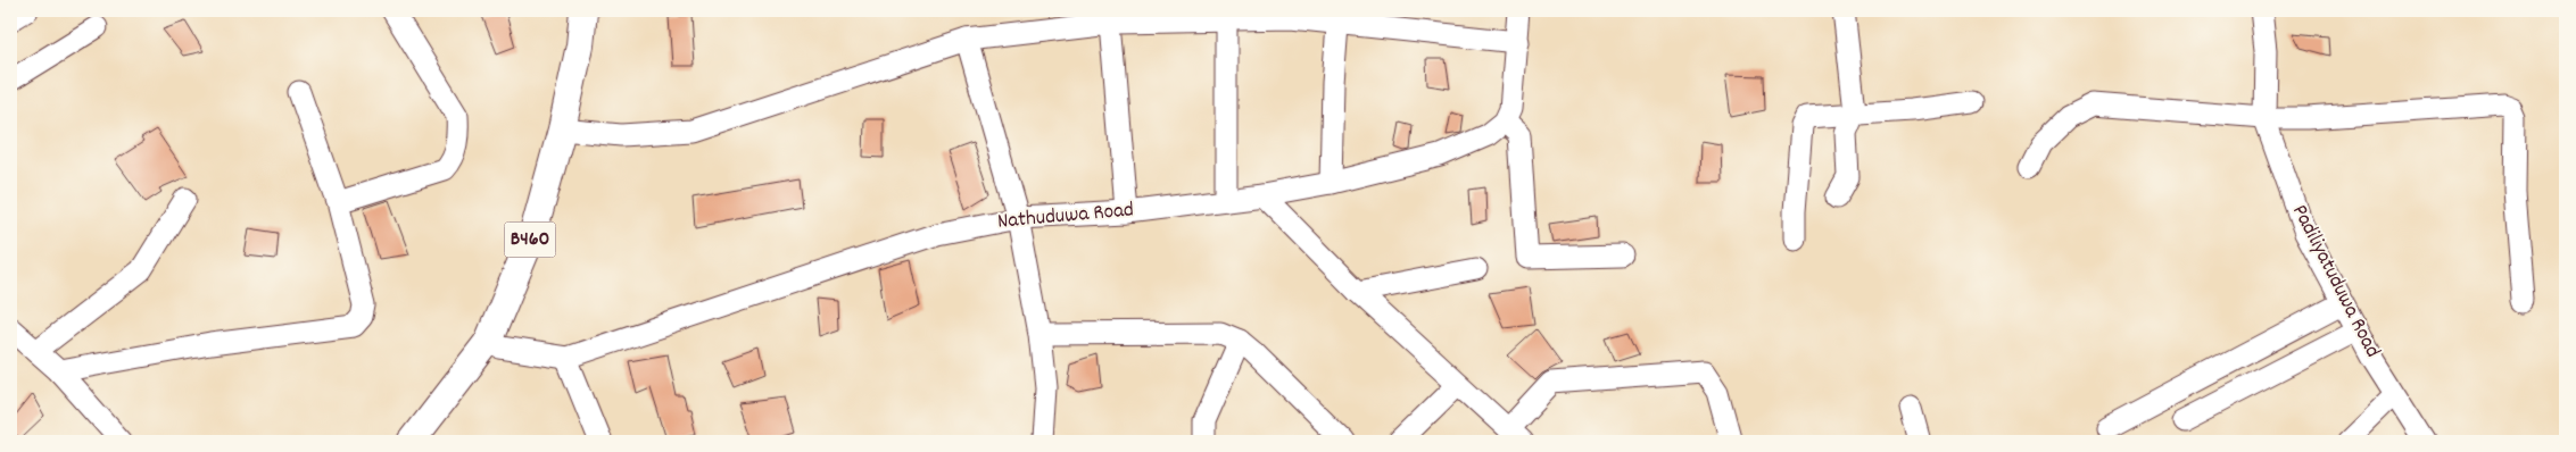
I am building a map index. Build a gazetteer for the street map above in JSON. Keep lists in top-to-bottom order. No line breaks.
{"streets":{"main road":["B460"],"street":["Nathuduwa Road","Padiliyatuduwa Road"]},"crossings":[["Nathuduwa Road","B460"]]}
